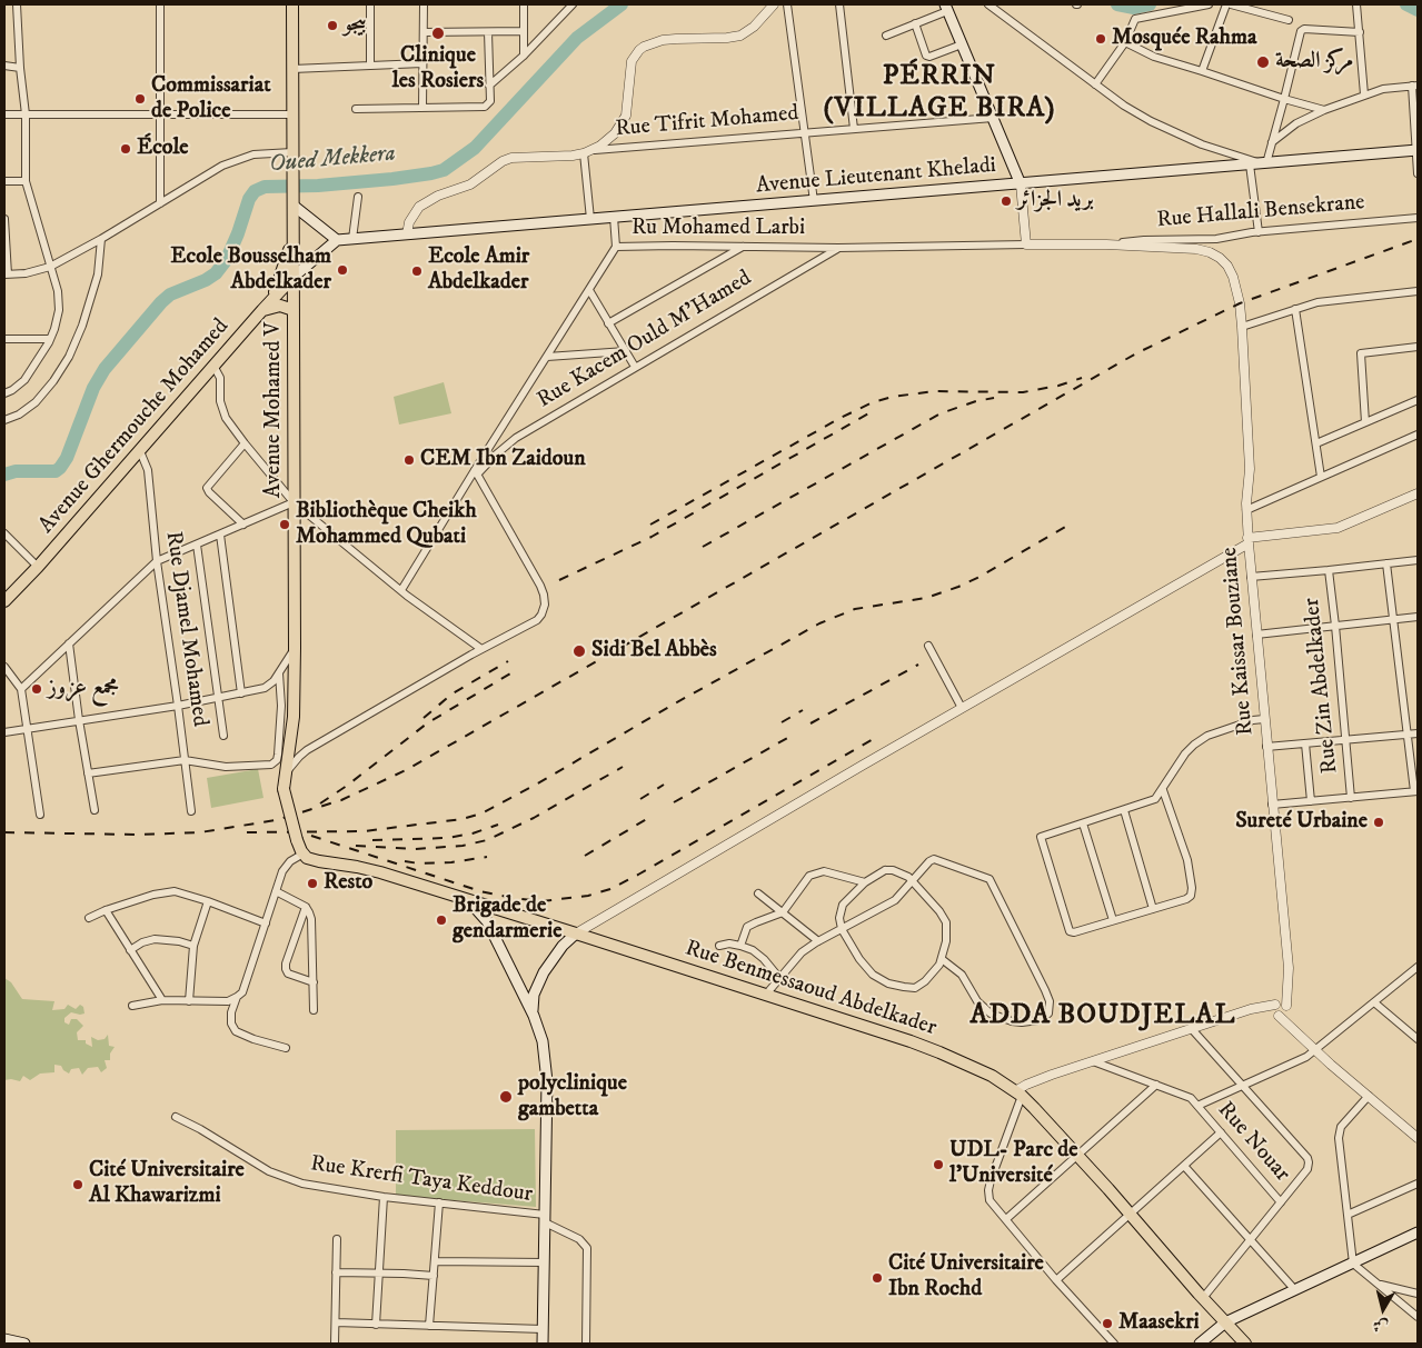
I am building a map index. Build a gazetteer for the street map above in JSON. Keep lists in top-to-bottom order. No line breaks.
{"streets":{"main road":["Avenue Lieutenant Kheladi","Avenue Mohamed V","Avenue Ghermouche Mohamed","Rue Benmessaoud Abdelkader"],"street":["Rue Tifrit Mohamed","Rue Hallali Bensekrane","Ru Mohamed Larbi","Rue Kacem Ould M'Hamed","Rue Djamel Mohamed","Rue Kaissar Bouziane","Rue Zin Abdelkader","Rue Nouar","Rue Krerfi Taya Keddour"]},"crossings":[["Rue Hallali Bensekrane","Rue Kaissar Bouziane"],["Ru Mohamed Larbi","Rue Kacem Ould M'Hamed"],["Ru Mohamed Larbi","Rue Kaissar Bouziane"],["Avenue Mohamed V","Avenue Ghermouche Mohamed"],["Avenue Mohamed V","Rue Benmessaoud Abdelkader"],["Avenue Ghermouche Mohamed","Rue Djamel Mohamed"]],"districts":["PÉRRIN (VILLAGE BIRA)","ADDA BOUDJELAL"],"water":["Oued Mekkera"],"places":["بيجو","Clinique les Rosiers","Mosquée Rahma","مركز الصحة","Commissariat de Police","École","بريد الجزائر","Ecole Bousselham Abdelkader","Ecole Amir Abdelkader","CEM Ibn Zaidoun","Bibliothèque Cheikh Mohammed Qubati","Sidi Bel Abbès","مجمع عزوز","Sureté Urbaine","Resto","Brigade de gendarmerie","polyclinique gambetta","UDL- Parc de l'Université","Cité Universitaire Al Khawarizmi","Cité Universitaire Ibn Rochd","Maasekri"],"north":"bottom"}
